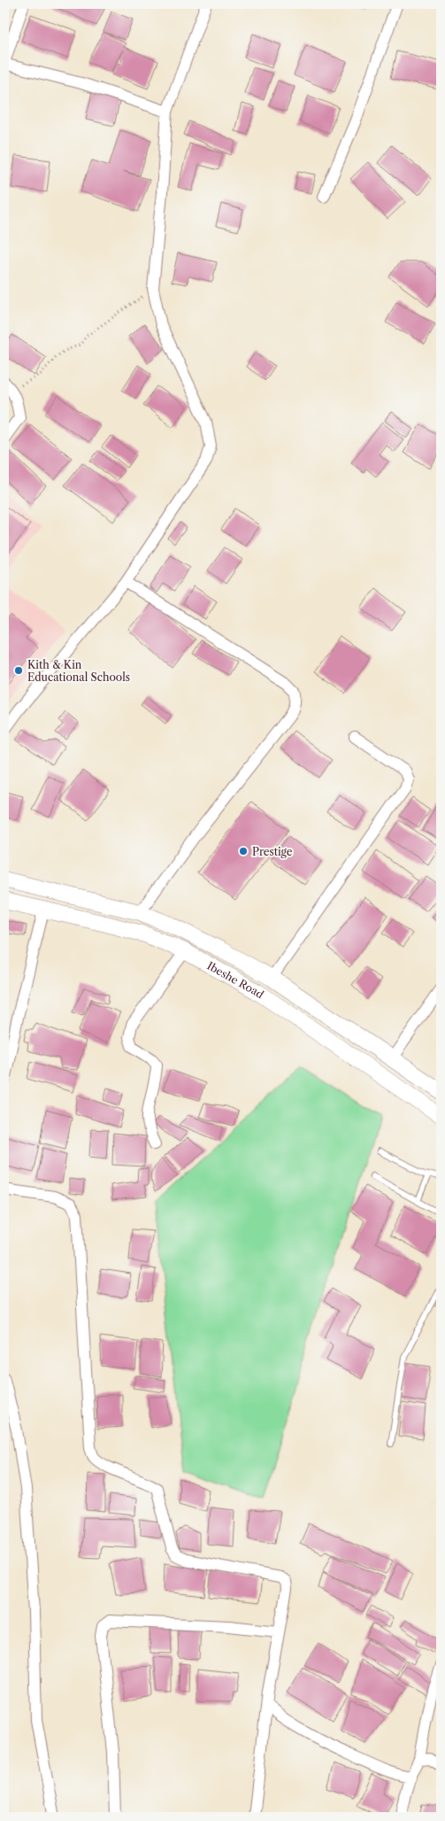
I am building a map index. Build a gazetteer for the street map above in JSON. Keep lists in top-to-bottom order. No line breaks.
{"streets":{"main road":["Ibeshe Road"]},"places":["Kith & Kin Educational Schools","Prestige"]}
